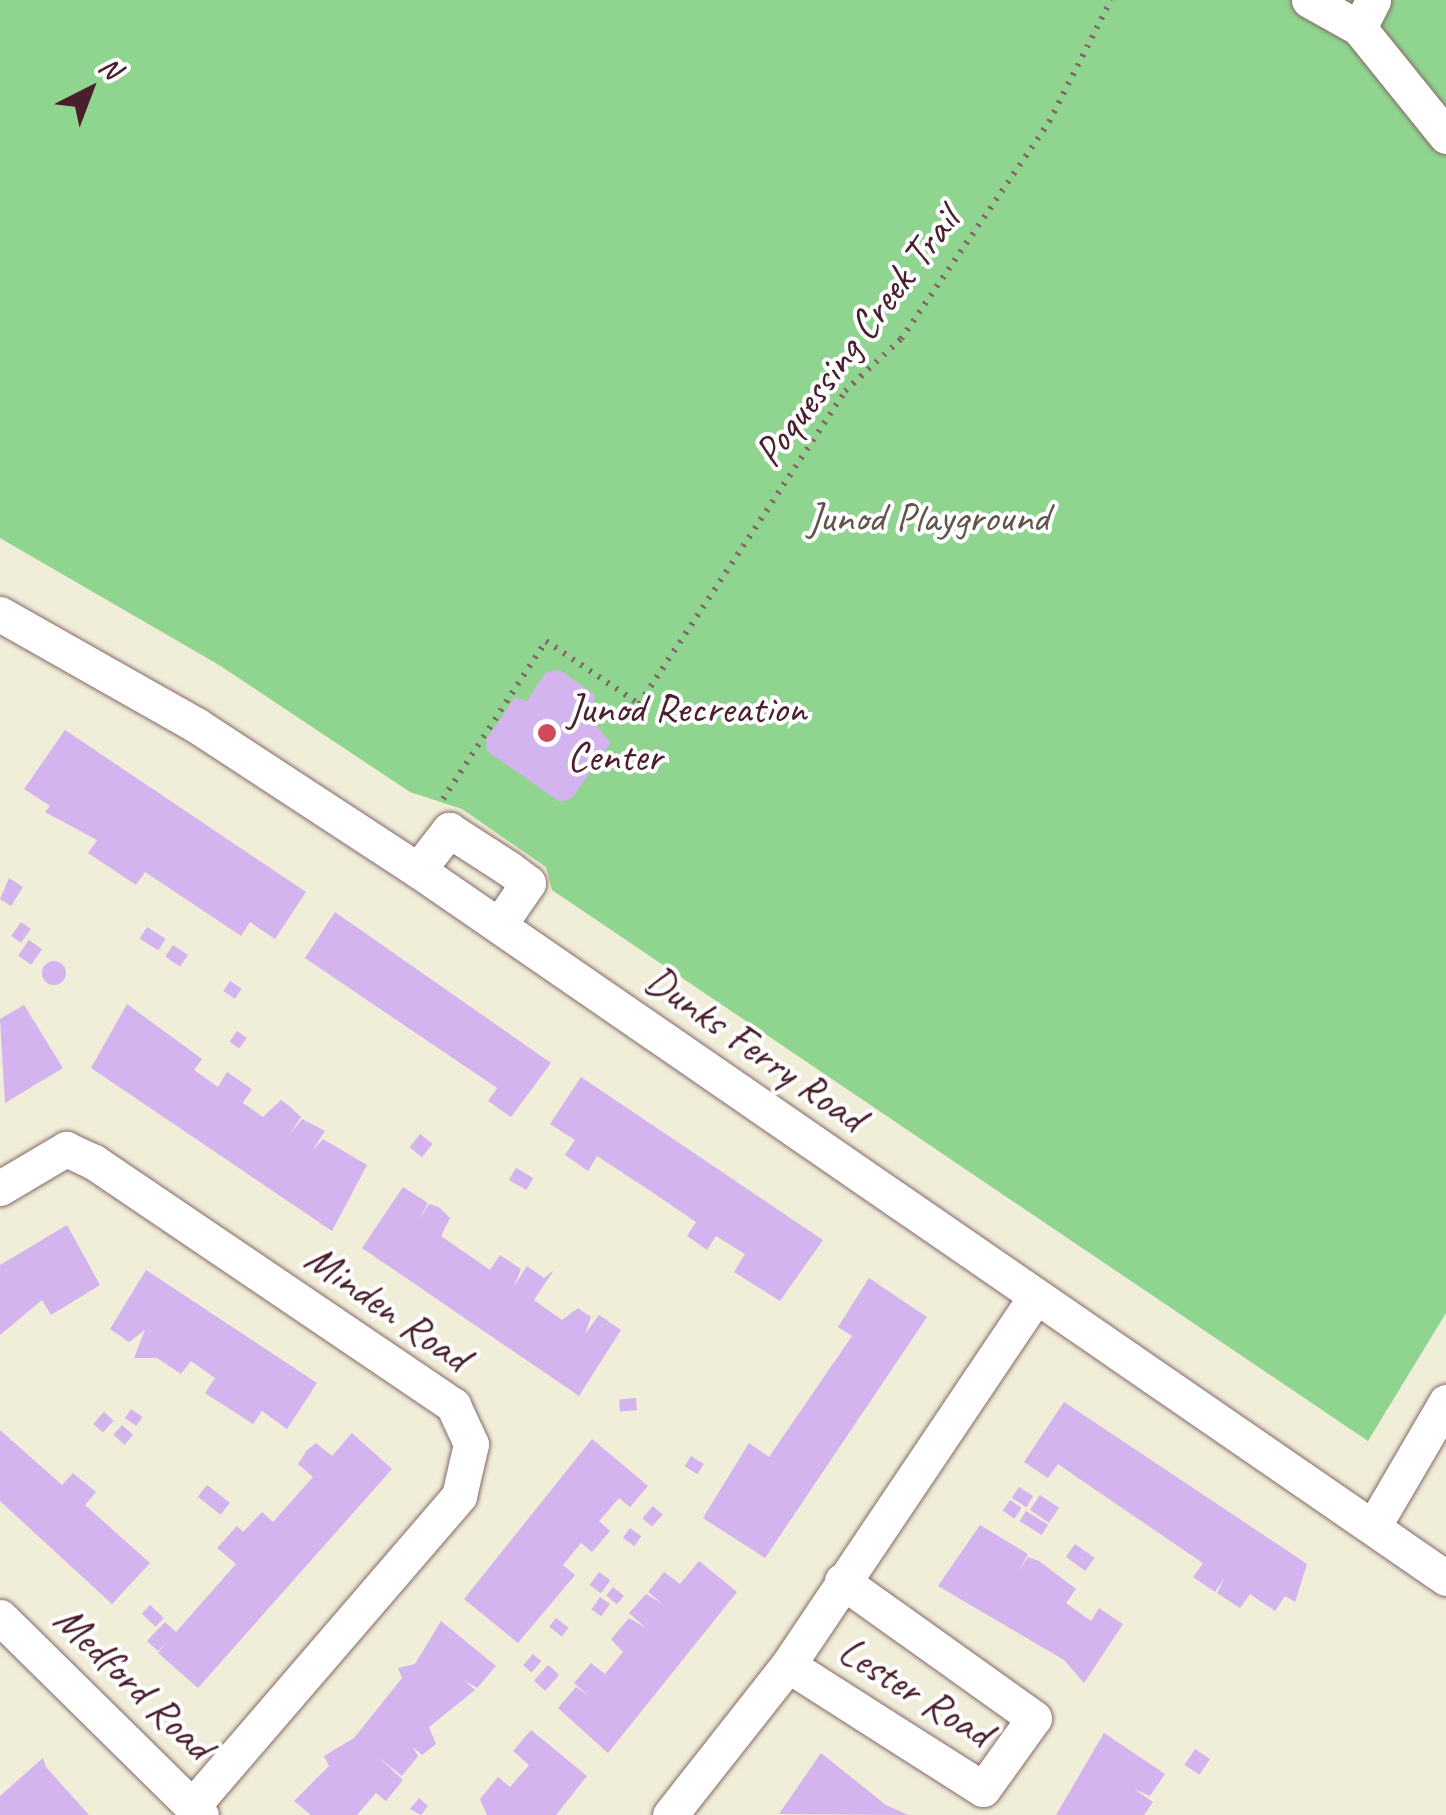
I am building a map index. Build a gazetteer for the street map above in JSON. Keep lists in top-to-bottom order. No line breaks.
{"streets":{"street":["Dunks Ferry Road","Minden Road","Medford Road","Lester Road"],"path":["Poquessing Creek Trail"]},"crossings":[["Dunks Ferry Road","Lester Road"],["Minden Road","Medford Road"]],"parks":["Junod Playground"],"places":["Junod Recreation Center"],"north":"top right"}
